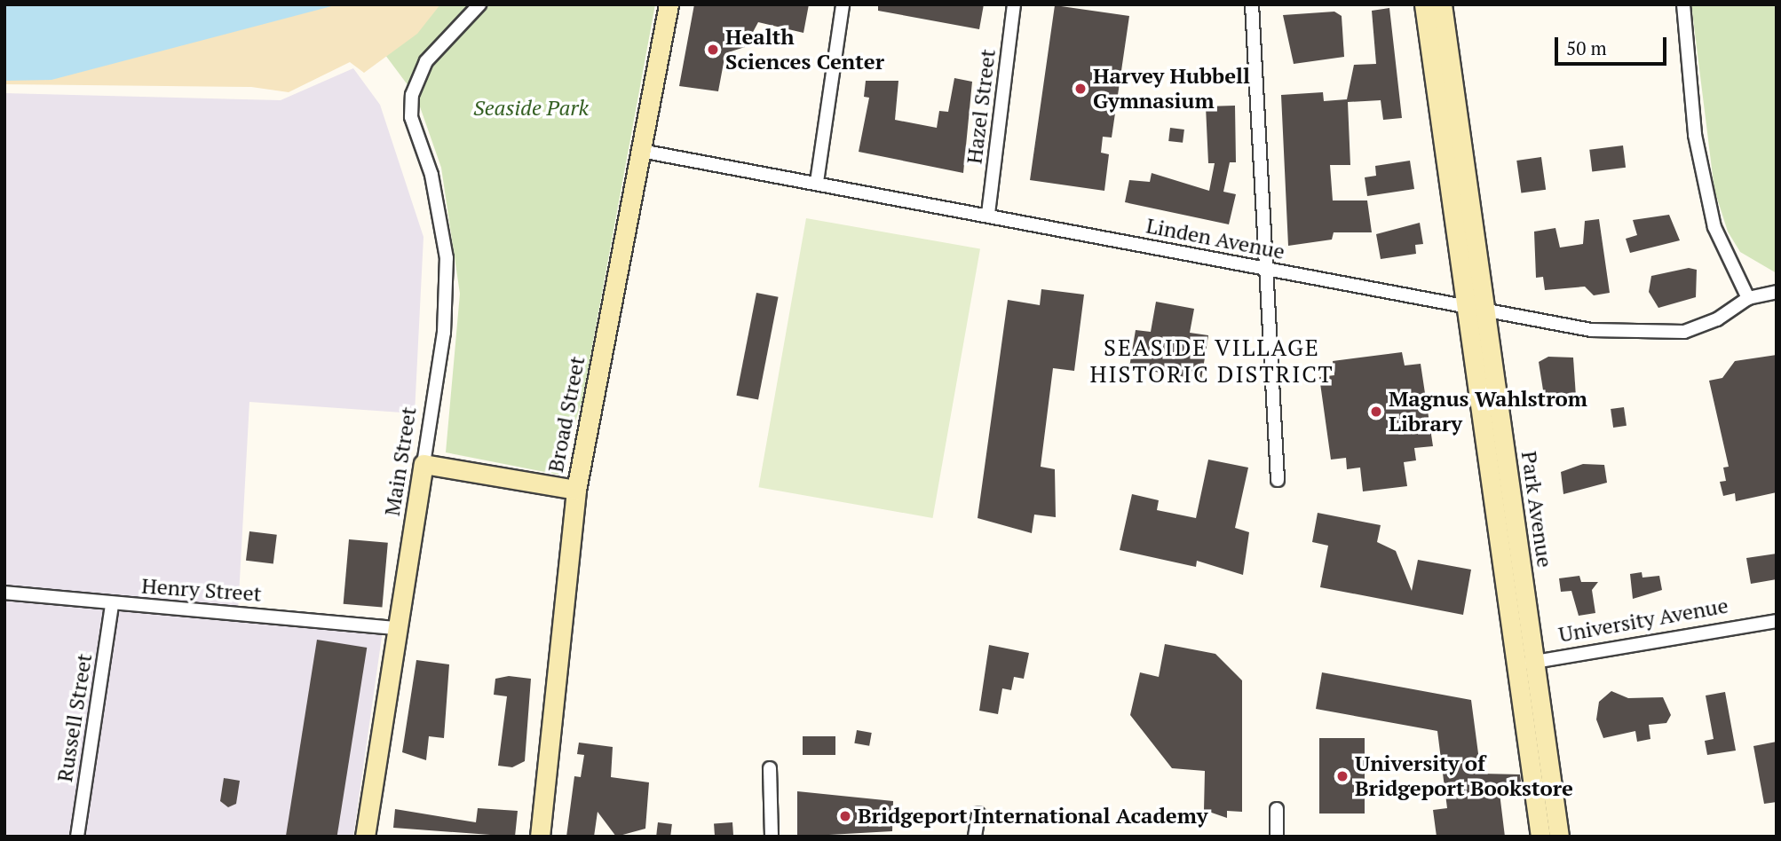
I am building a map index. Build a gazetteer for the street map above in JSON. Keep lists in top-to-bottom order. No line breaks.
{"streets":{"street":["Hazel Street","Linden Avenue","Broad Street","Main Street","Park Avenue","Henry Street","University Avenue","Russell Street"]},"crossings":[["Hazel Street","Linden Avenue"],["Linden Avenue","Broad Street"],["Linden Avenue","Park Avenue"],["Main Street","Henry Street"],["Park Avenue","University Avenue"],["Henry Street","Russell Street"]],"districts":["SEASIDE VILLAGE HISTORIC DISTRICT"],"parks":["Seaside Park"],"places":["Health Sciences Center","Harvey Hubbell Gymnasium","Magnus Wahlstrom Library","University of Bridgeport Bookstore","Bridgeport International Academy"],"scale_bar":"50 m"}
